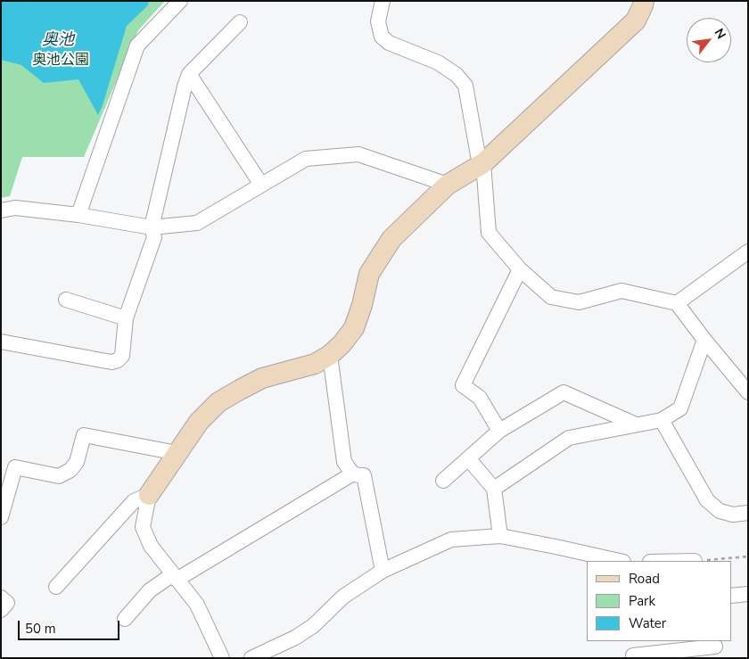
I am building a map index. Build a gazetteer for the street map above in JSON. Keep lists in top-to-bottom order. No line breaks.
{"water":["奥池"],"parks":["奥池公園"],"legend":["Road","Park","Water"],"scale_bar":"50 m","north":"top right"}
